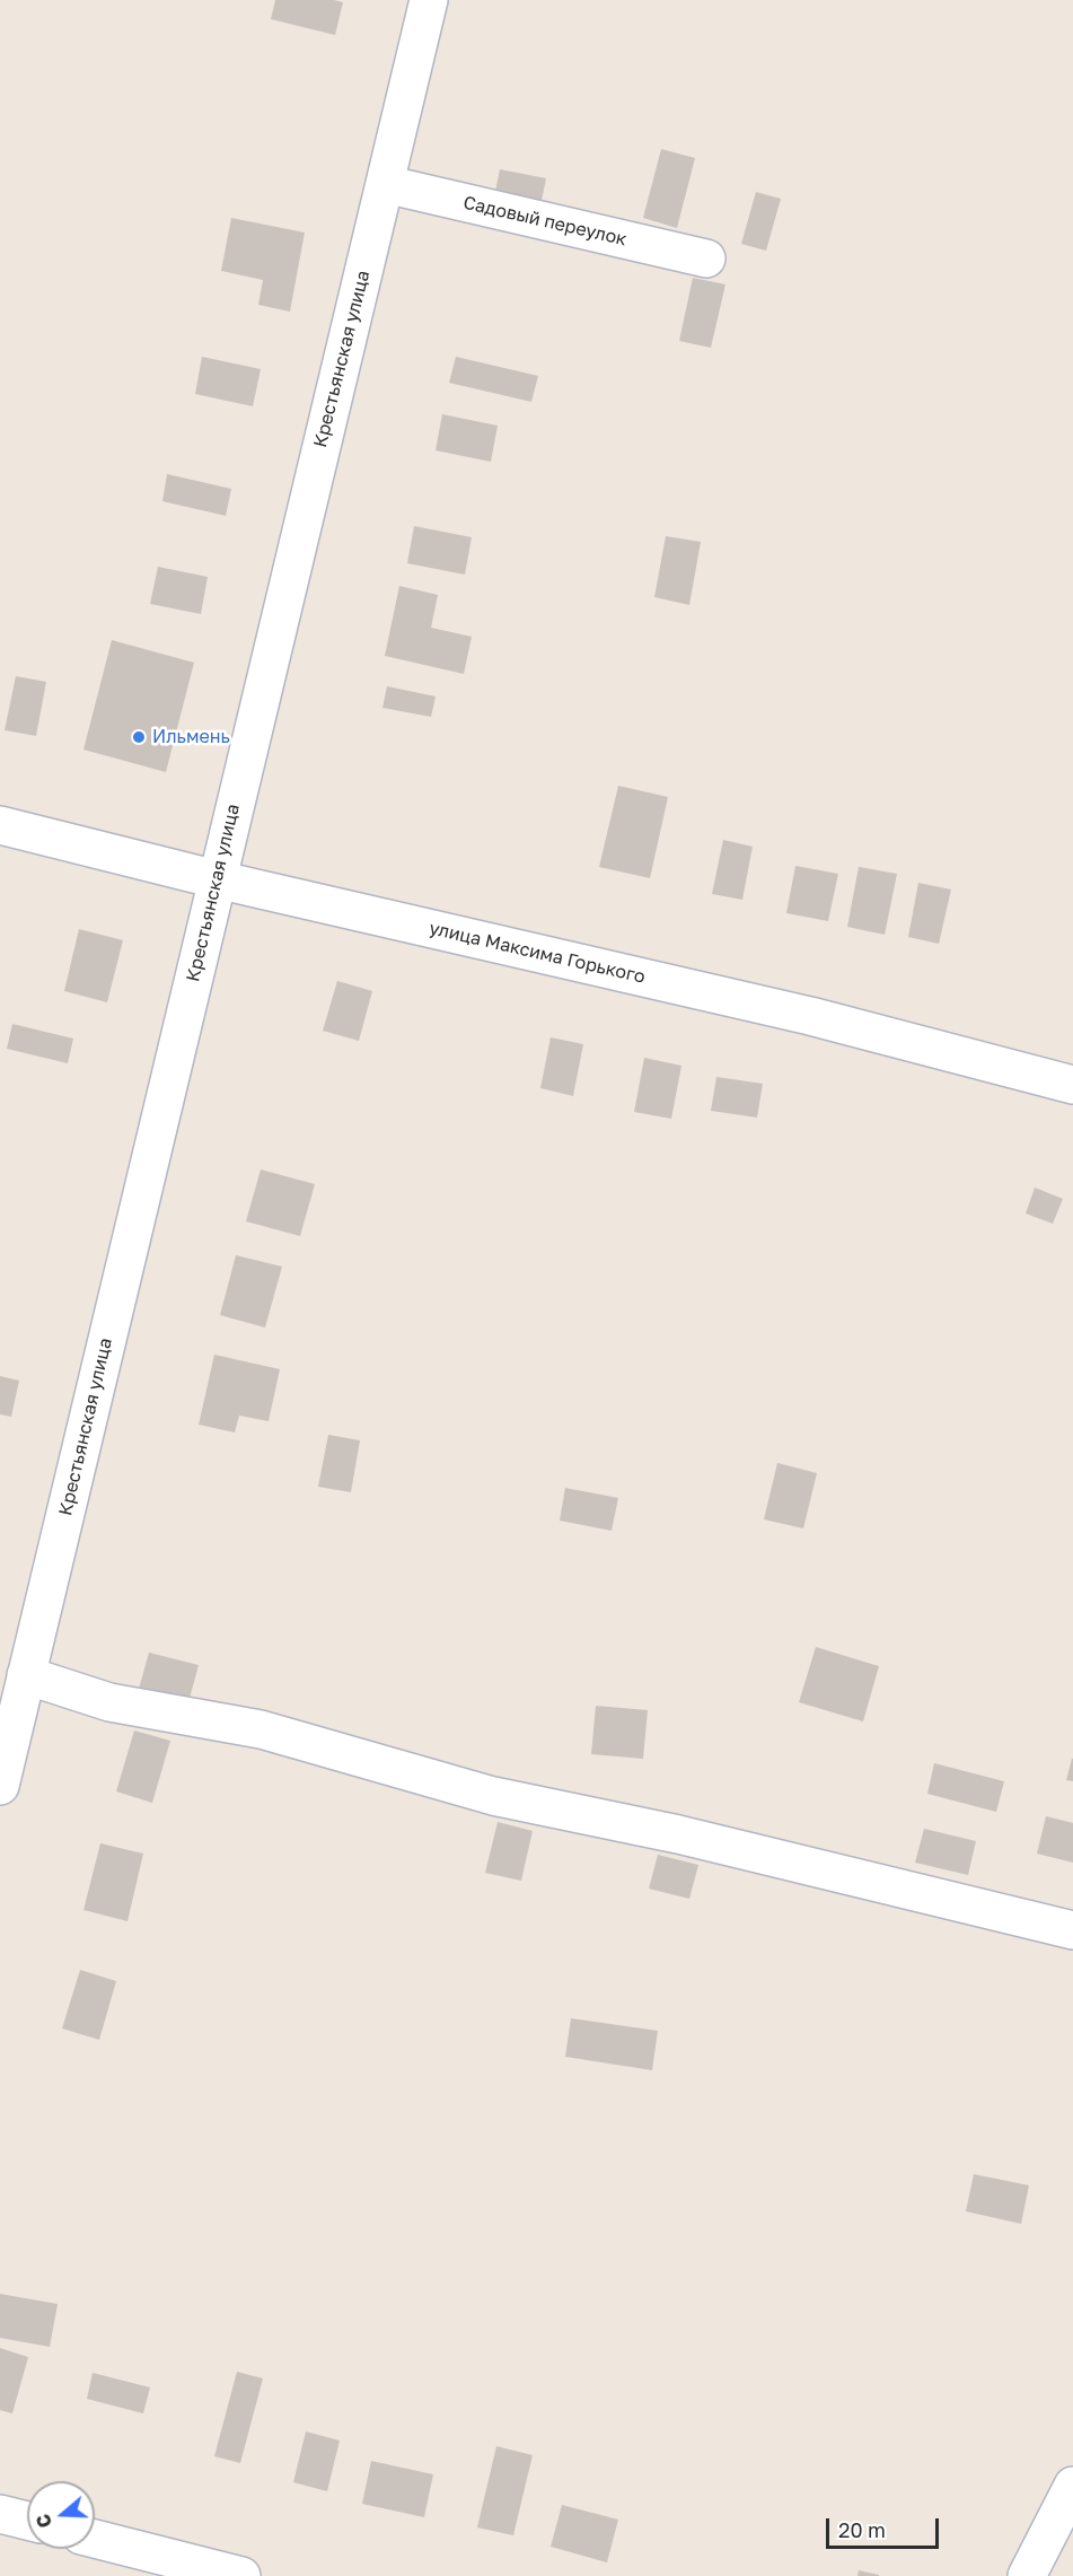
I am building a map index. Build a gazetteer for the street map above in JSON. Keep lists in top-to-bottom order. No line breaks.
{"streets":{"street":["Садовый переулок","Крестьянская улица","улица Максима Горького"]},"crossings":[["Садовый переулок","Крестьянская улица"],["Крестьянская улица","улица Максима Горького"]],"places":["Ильмень"],"scale_bar":"20 m","north":"left"}
